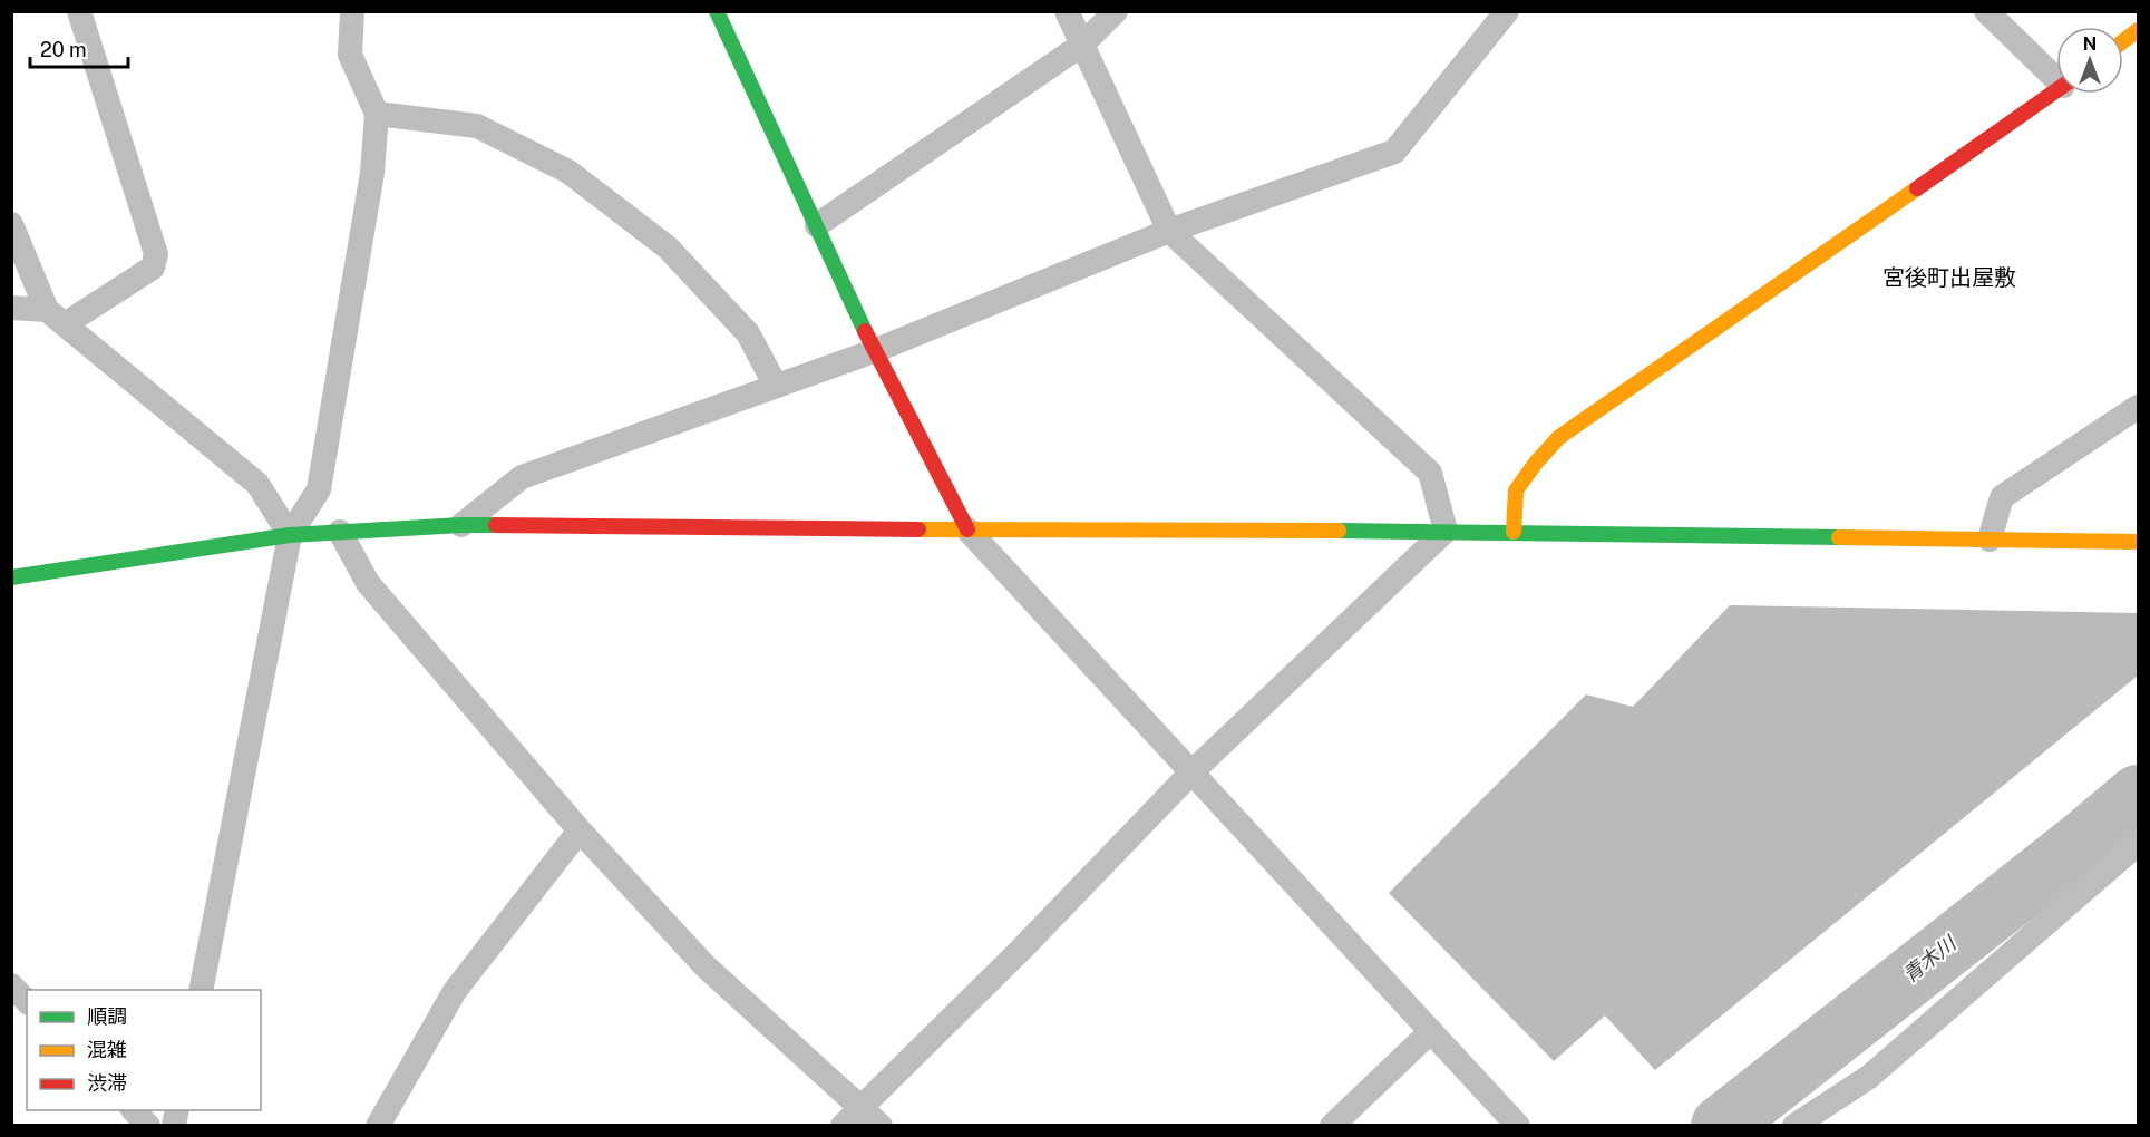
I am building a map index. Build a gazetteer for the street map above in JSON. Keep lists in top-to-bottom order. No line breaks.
{"districts":["宮後町出屋敷"],"water":["青木川"],"legend":["順調","混雑","渋滞"],"scale_bar":"20 m","north":"top"}
